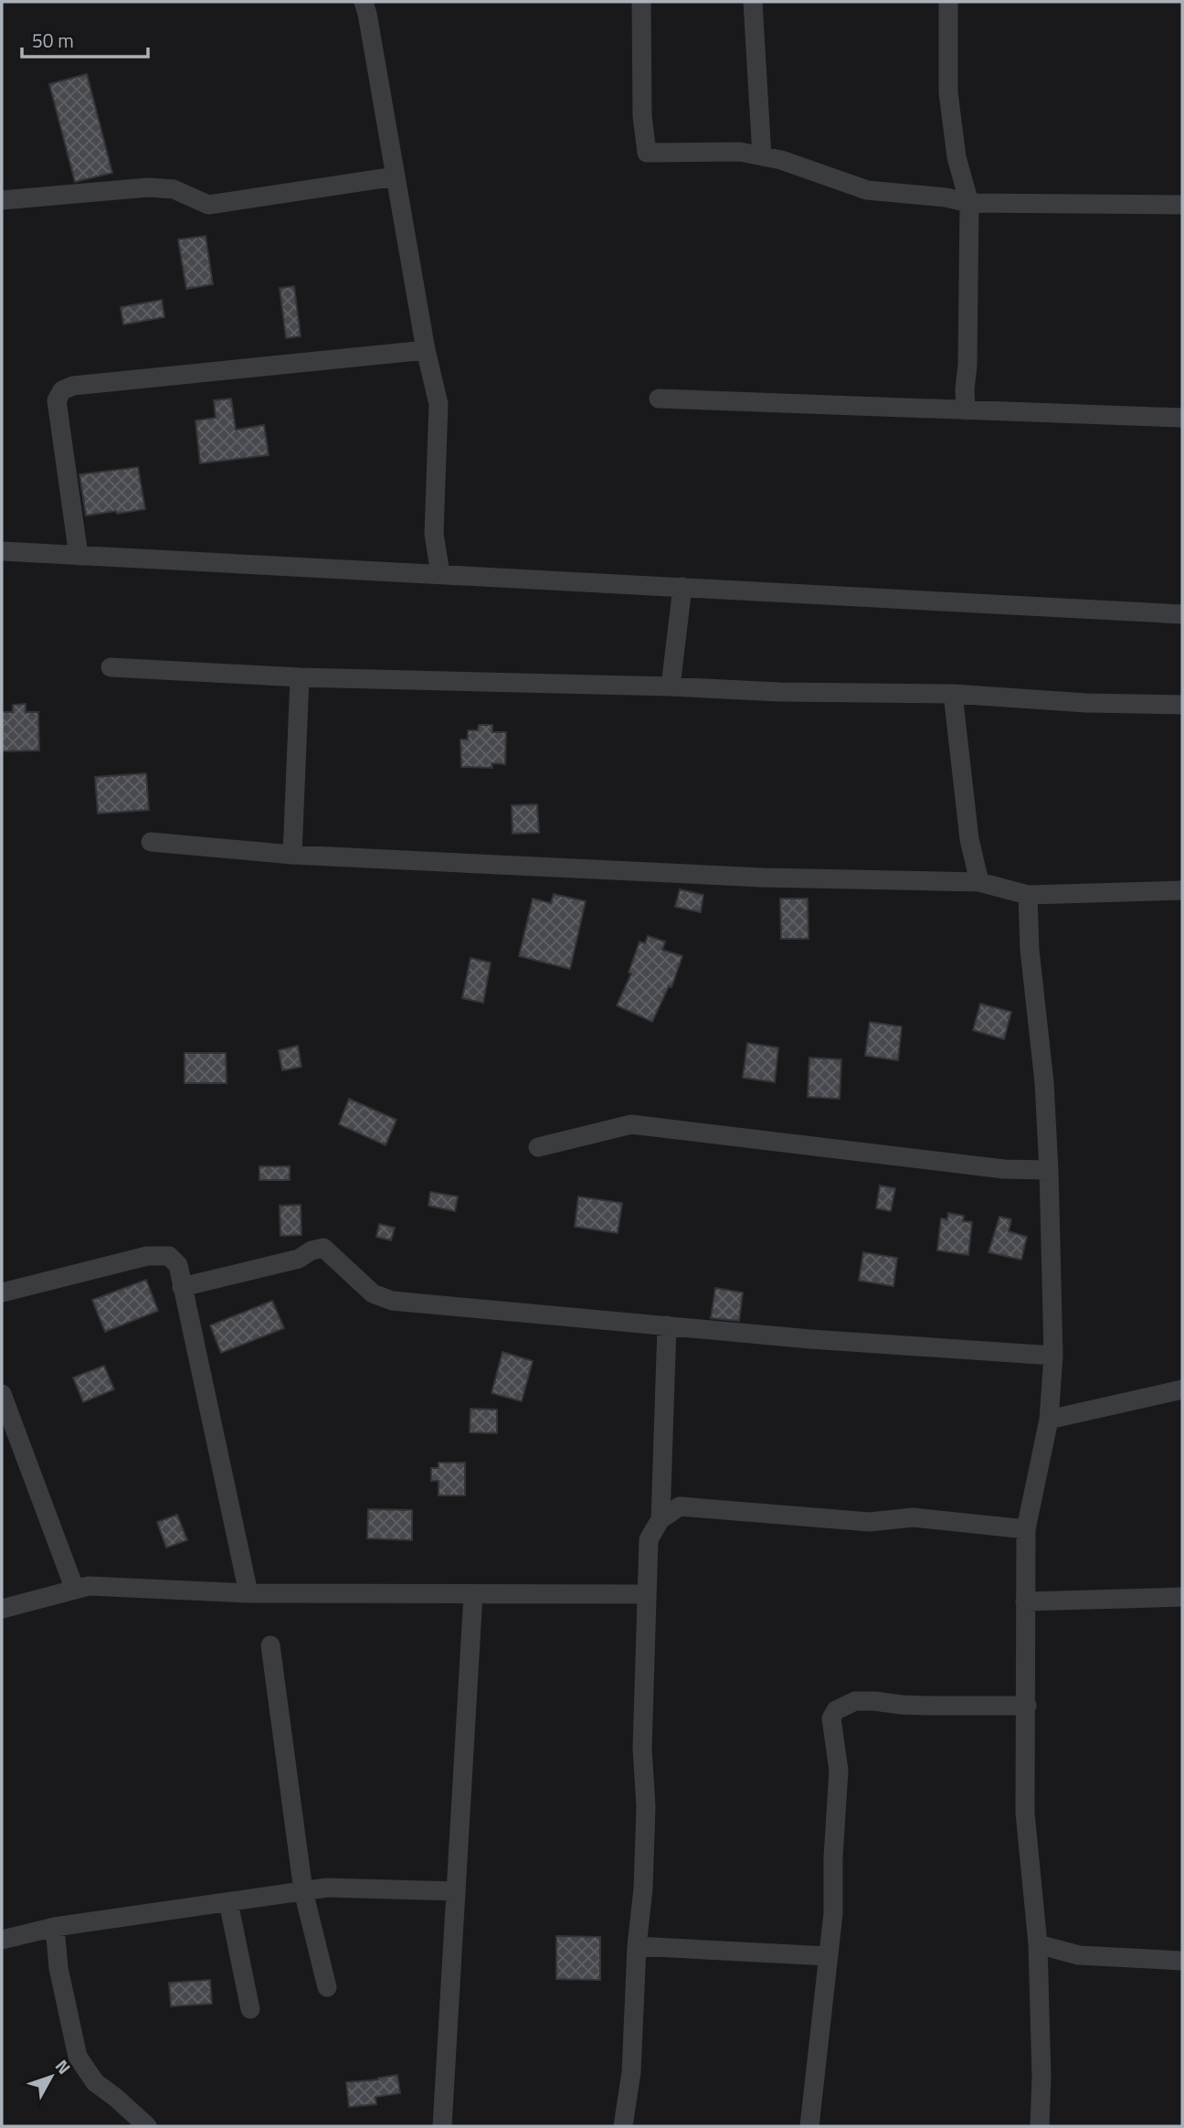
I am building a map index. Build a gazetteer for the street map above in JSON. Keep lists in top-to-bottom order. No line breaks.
{"scale_bar":"50 m","north":"top right"}
